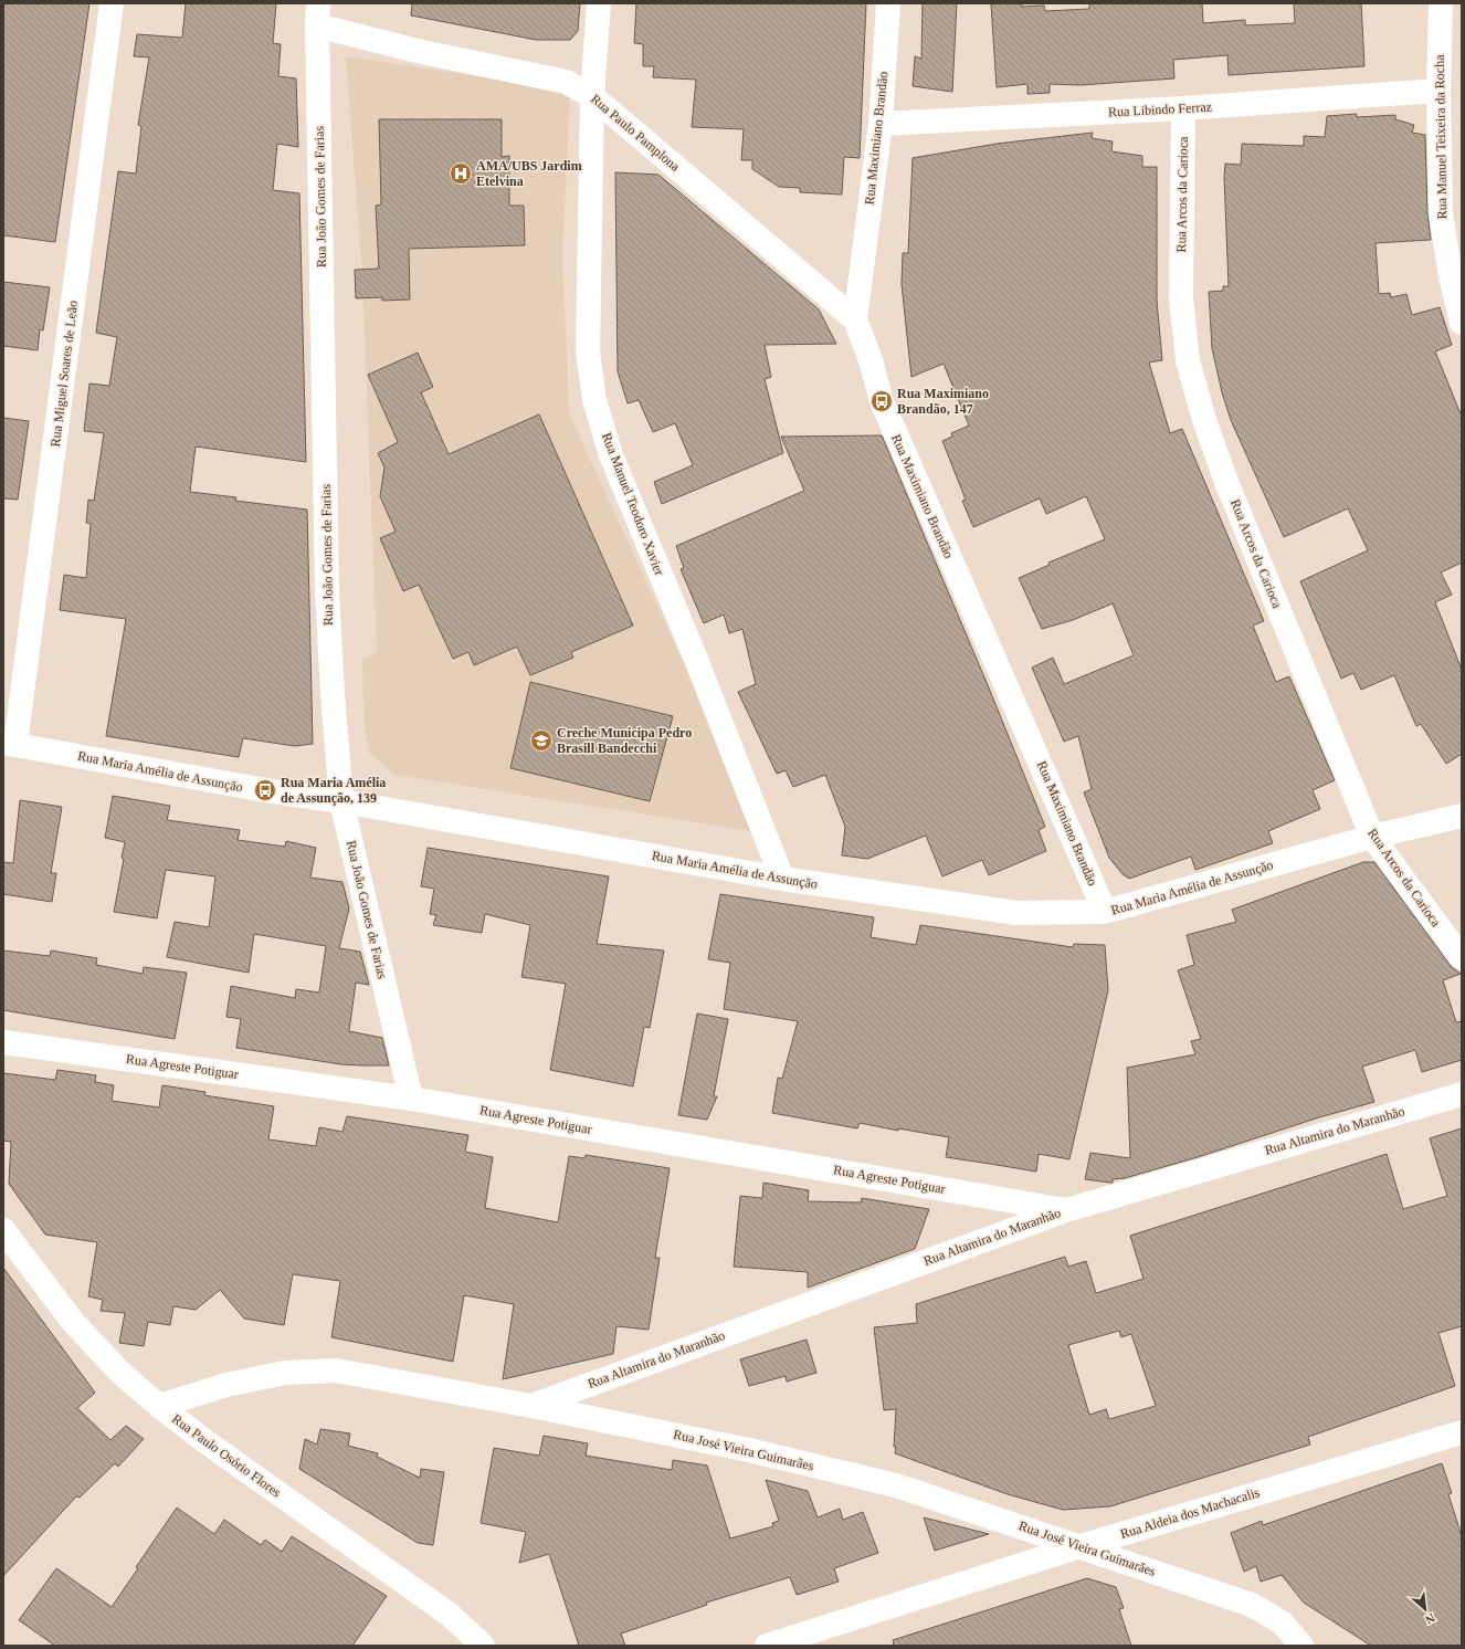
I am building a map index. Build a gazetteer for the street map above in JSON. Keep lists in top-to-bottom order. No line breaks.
{"streets":{"street":["Rua Libindo Ferraz","Rua Paulo Pamplona","Rua Manuel Teixeira da Rocha","Rua Maximiano Brandão","Rua Arcos da Carioca","Rua João Gomes de Farias","Rua Miguel Soares de Leão","Rua Manuel Teodoro Xavier","Rua Maria Amélia de Assunção","Rua Agreste Potiguar","Rua Altamira do Maranhão","Rua José Vieira Guimarães","Rua Paulo Osório Flores","Rua Aldeia dos Machacalis"]},"crossings":[["Rua Libindo Ferraz","Rua Manuel Teixeira da Rocha"],["Rua Libindo Ferraz","Rua Maximiano Brandão"],["Rua Libindo Ferraz","Rua Arcos da Carioca"],["Rua Paulo Pamplona","Rua Maximiano Brandão"],["Rua Paulo Pamplona","Rua João Gomes de Farias"],["Rua Paulo Pamplona","Rua Manuel Teodoro Xavier"],["Rua Maximiano Brandão","Rua Maria Amélia de Assunção"],["Rua Arcos da Carioca","Rua Maria Amélia de Assunção"],["Rua João Gomes de Farias","Rua Maria Amélia de Assunção"],["Rua João Gomes de Farias","Rua Agreste Potiguar"],["Rua Miguel Soares de Leão","Rua Maria Amélia de Assunção"],["Rua Manuel Teodoro Xavier","Rua Maria Amélia de Assunção"],["Rua Agreste Potiguar","Rua Altamira do Maranhão"],["Rua Altamira do Maranhão","Rua José Vieira Guimarães"],["Rua José Vieira Guimarães","Rua Paulo Osório Flores"],["Rua José Vieira Guimarães","Rua Aldeia dos Machacalis"]],"places":{"hospital":["AMA/UBS Jardim Etelvina"],"bus stop":["Rua Maximiano Brandão, 147","Rua Maria Amélia de Assunção, 139"],"school or university":["Creche Municipa Pedro Brasill Bandecchi"]},"north":"bottom right"}
